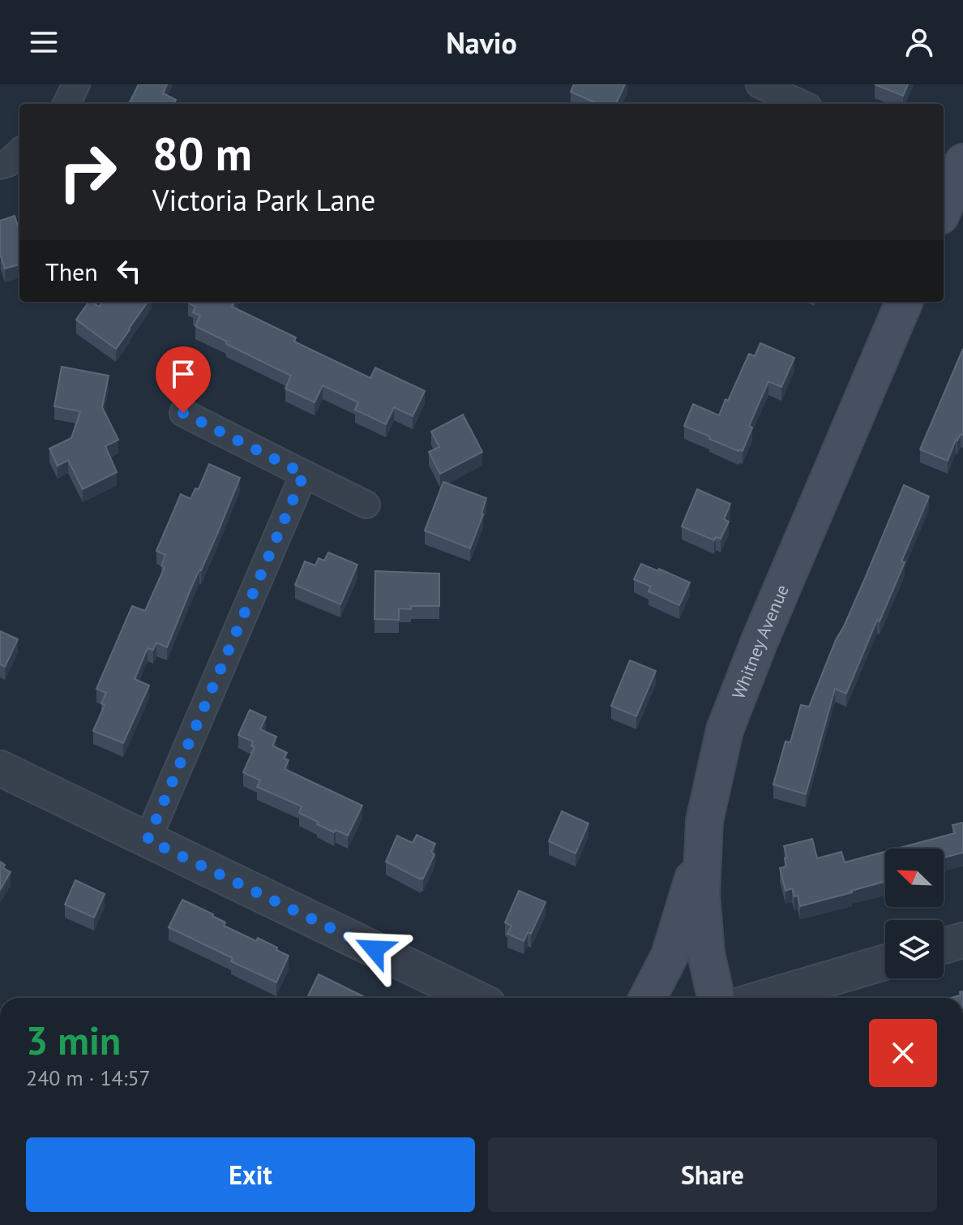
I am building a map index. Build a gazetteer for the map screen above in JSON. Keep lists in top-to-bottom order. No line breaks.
{"streets":{"main road":["Whitney Avenue"]},"north":"top left","page":{"header":"Navio","turn":["80 m","Victoria Park Lane"],"then":"Then","heading":["3 min","240 m · 14:57"],"buttons":["Exit","Share"]}}
